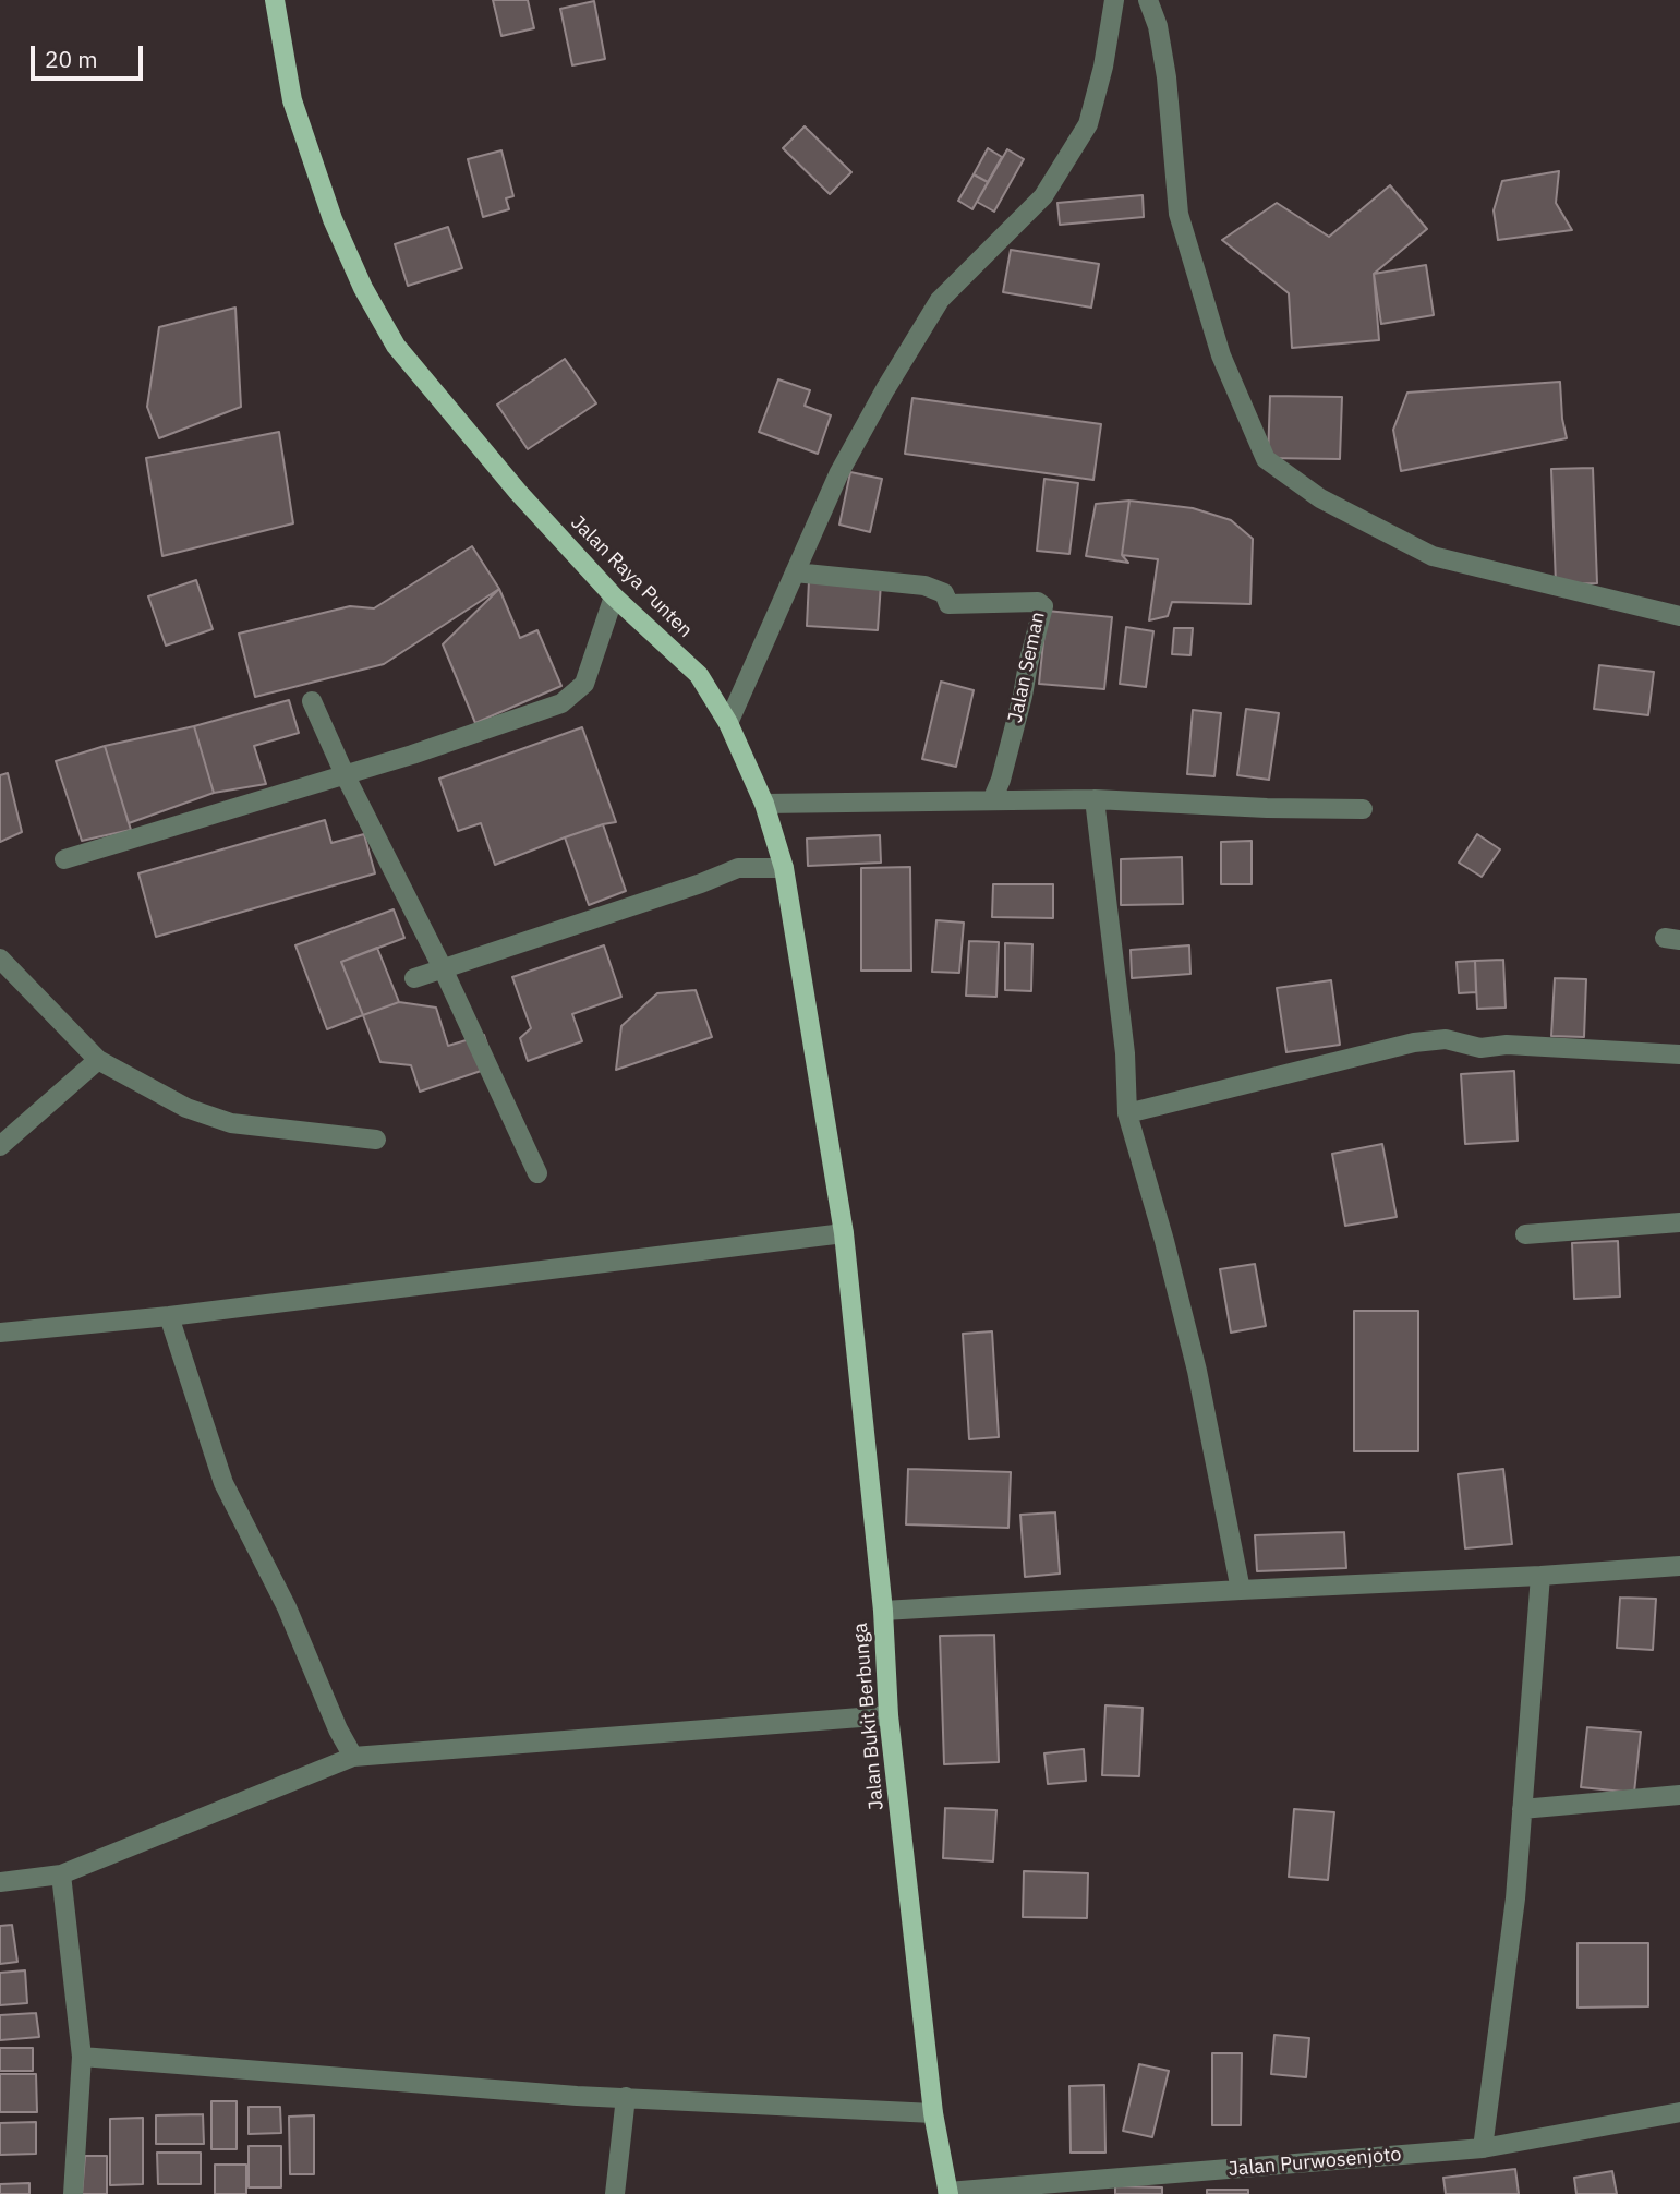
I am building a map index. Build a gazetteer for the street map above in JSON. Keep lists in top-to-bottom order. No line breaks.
{"streets":{"main road":["Jalan Raya Punten","Jalan Bukit Berbunga"],"street":["Jalan Seman","Jalan Purwosenjoto"]},"crossings":[["Jalan Raya Punten","Jalan Bukit Berbunga"],["Jalan Bukit Berbunga","Jalan Purwosenjoto"]],"scale_bar":"20 m"}
